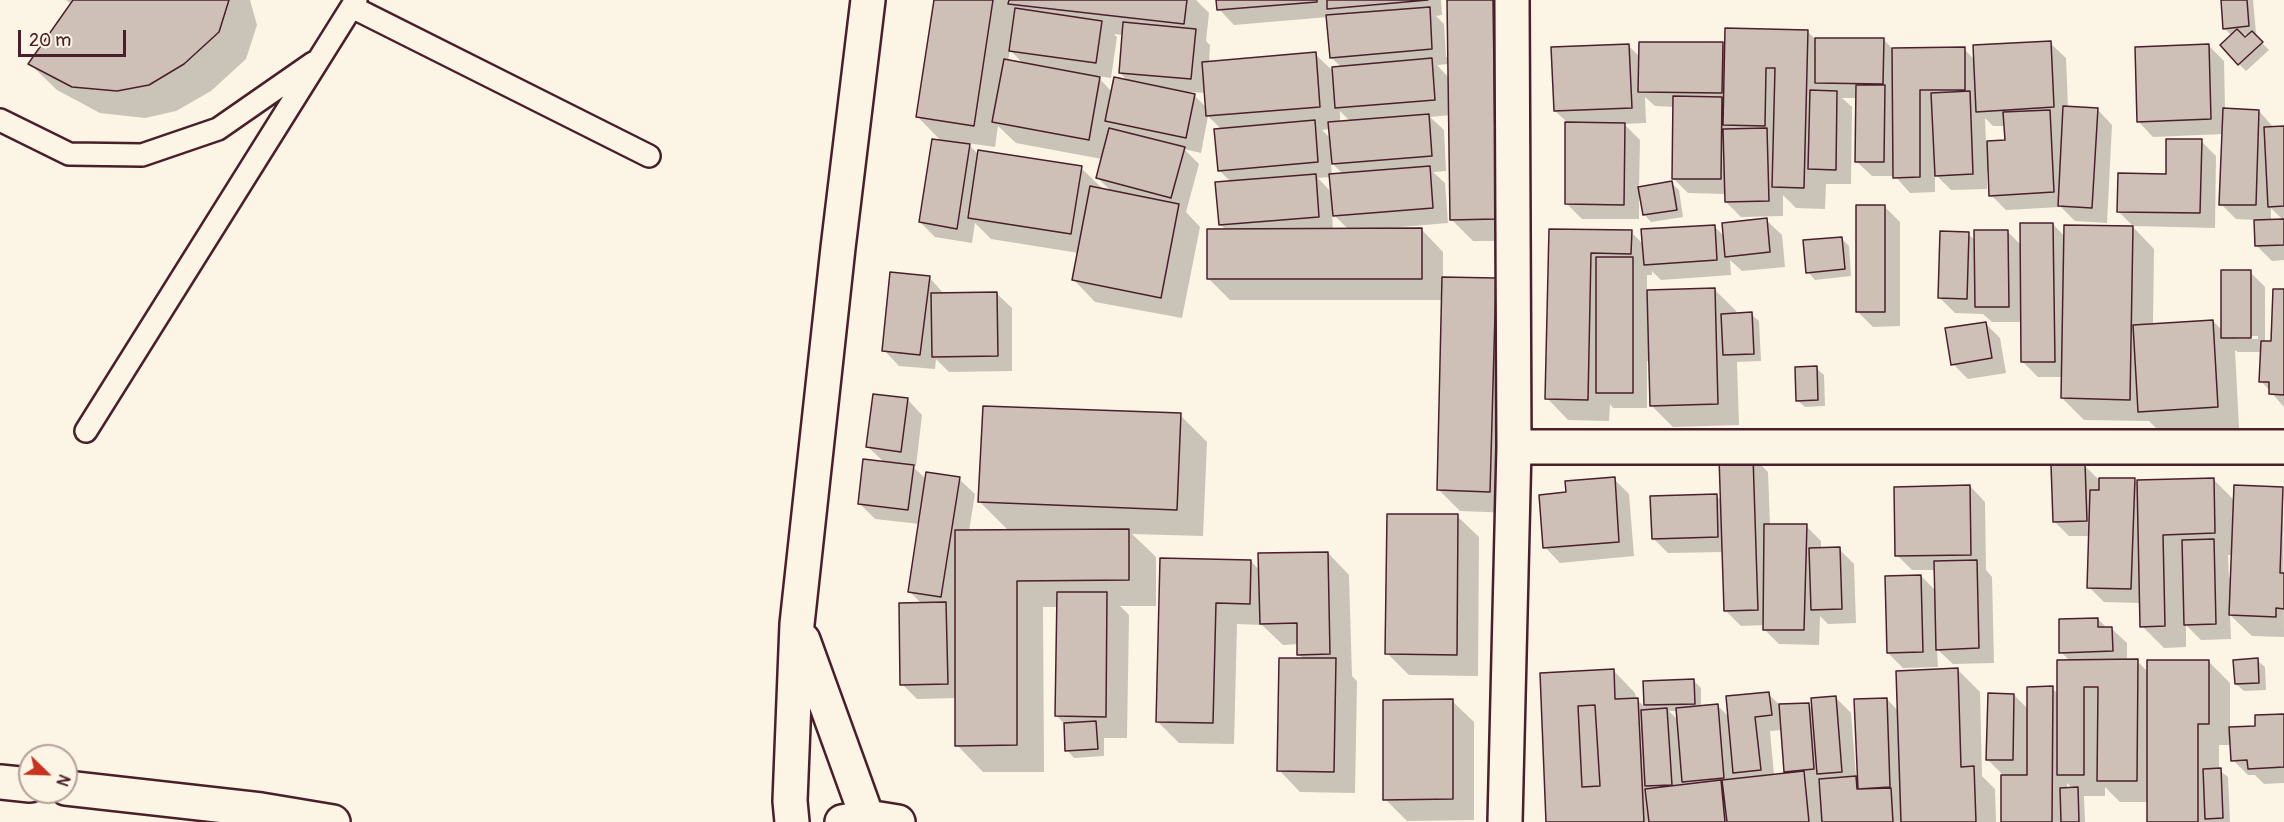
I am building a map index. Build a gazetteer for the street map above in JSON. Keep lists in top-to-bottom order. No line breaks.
{"scale_bar":"20 m","north":"bottom right"}
